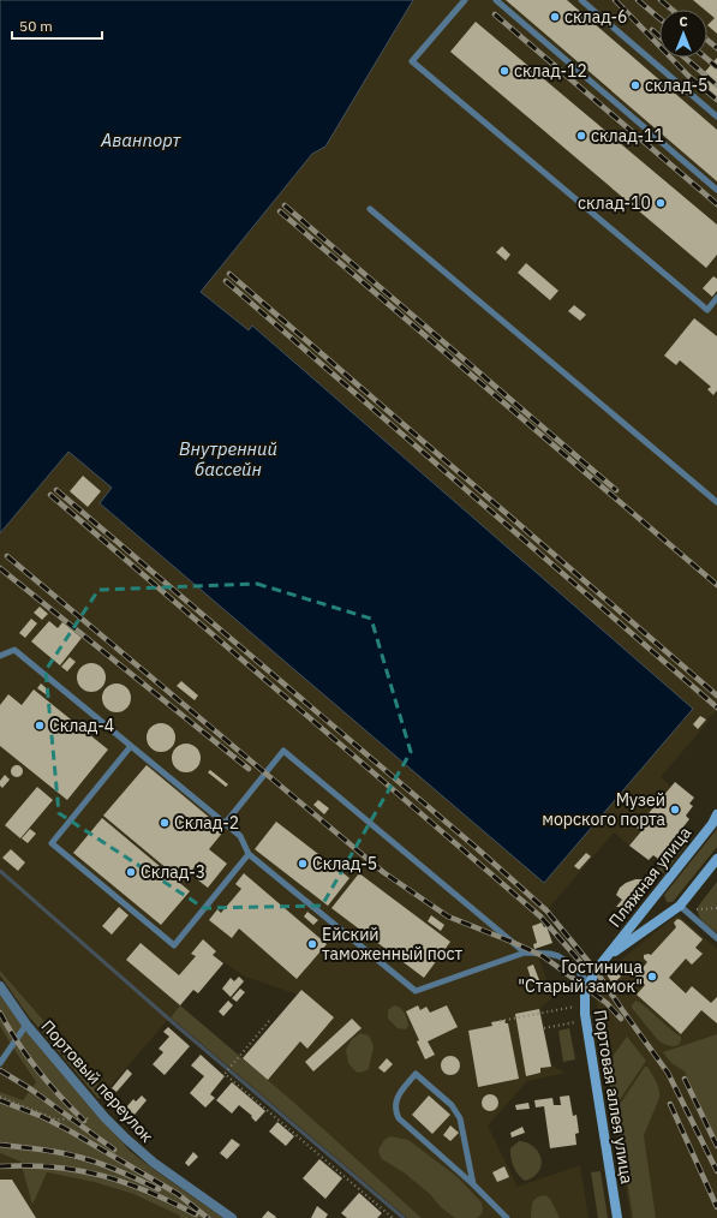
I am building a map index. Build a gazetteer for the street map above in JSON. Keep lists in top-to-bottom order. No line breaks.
{"streets":{"street":["Пляжная улица","Портовый переулок","Портовая аллея улица"]},"crossings":[["Пляжная улица","Портовая аллея улица"]],"water":["Аванпорт","Внутренний бассейн"],"places":["склад-6","склад-12","склад-5","склад-11","склад-10","Склад-4","Музей морского порта","Склад-2","Склад-5","Склад-3","Ейский таможенный пост","Гостиница \"Старый замок\""],"scale_bar":"50 m","north":"top"}
